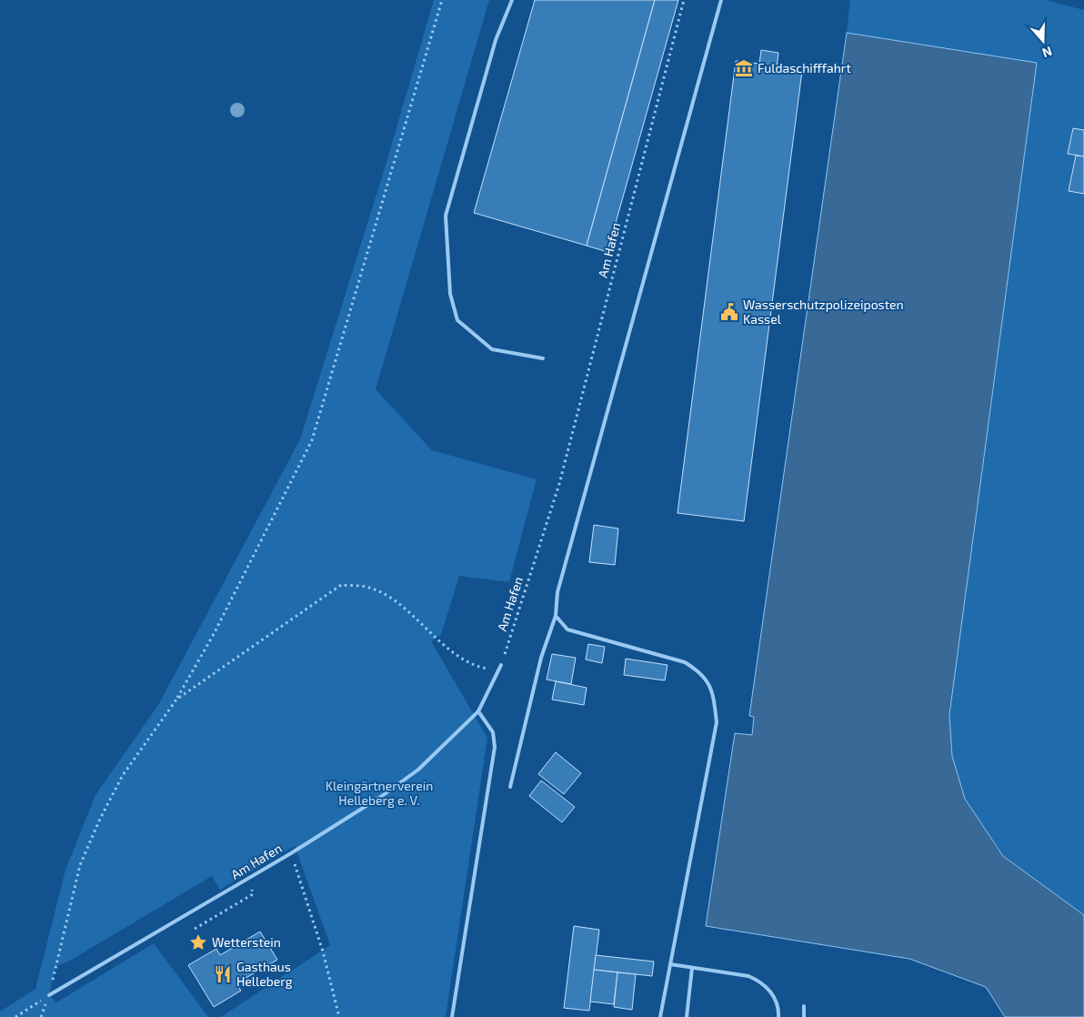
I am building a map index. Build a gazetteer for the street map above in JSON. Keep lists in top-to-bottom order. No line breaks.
{"streets":{"lane":["Am Hafen"]},"parks":["Kleingärtnerverein Helleberg e. V."],"places":{"museum":["Fuldaschifffahrt"],"public building":["Wasserschutzpolizeiposten Kassel"],"place":["Wetterstein"],"restaurant":["Gasthaus Helleberg"]},"north":"bottom"}
